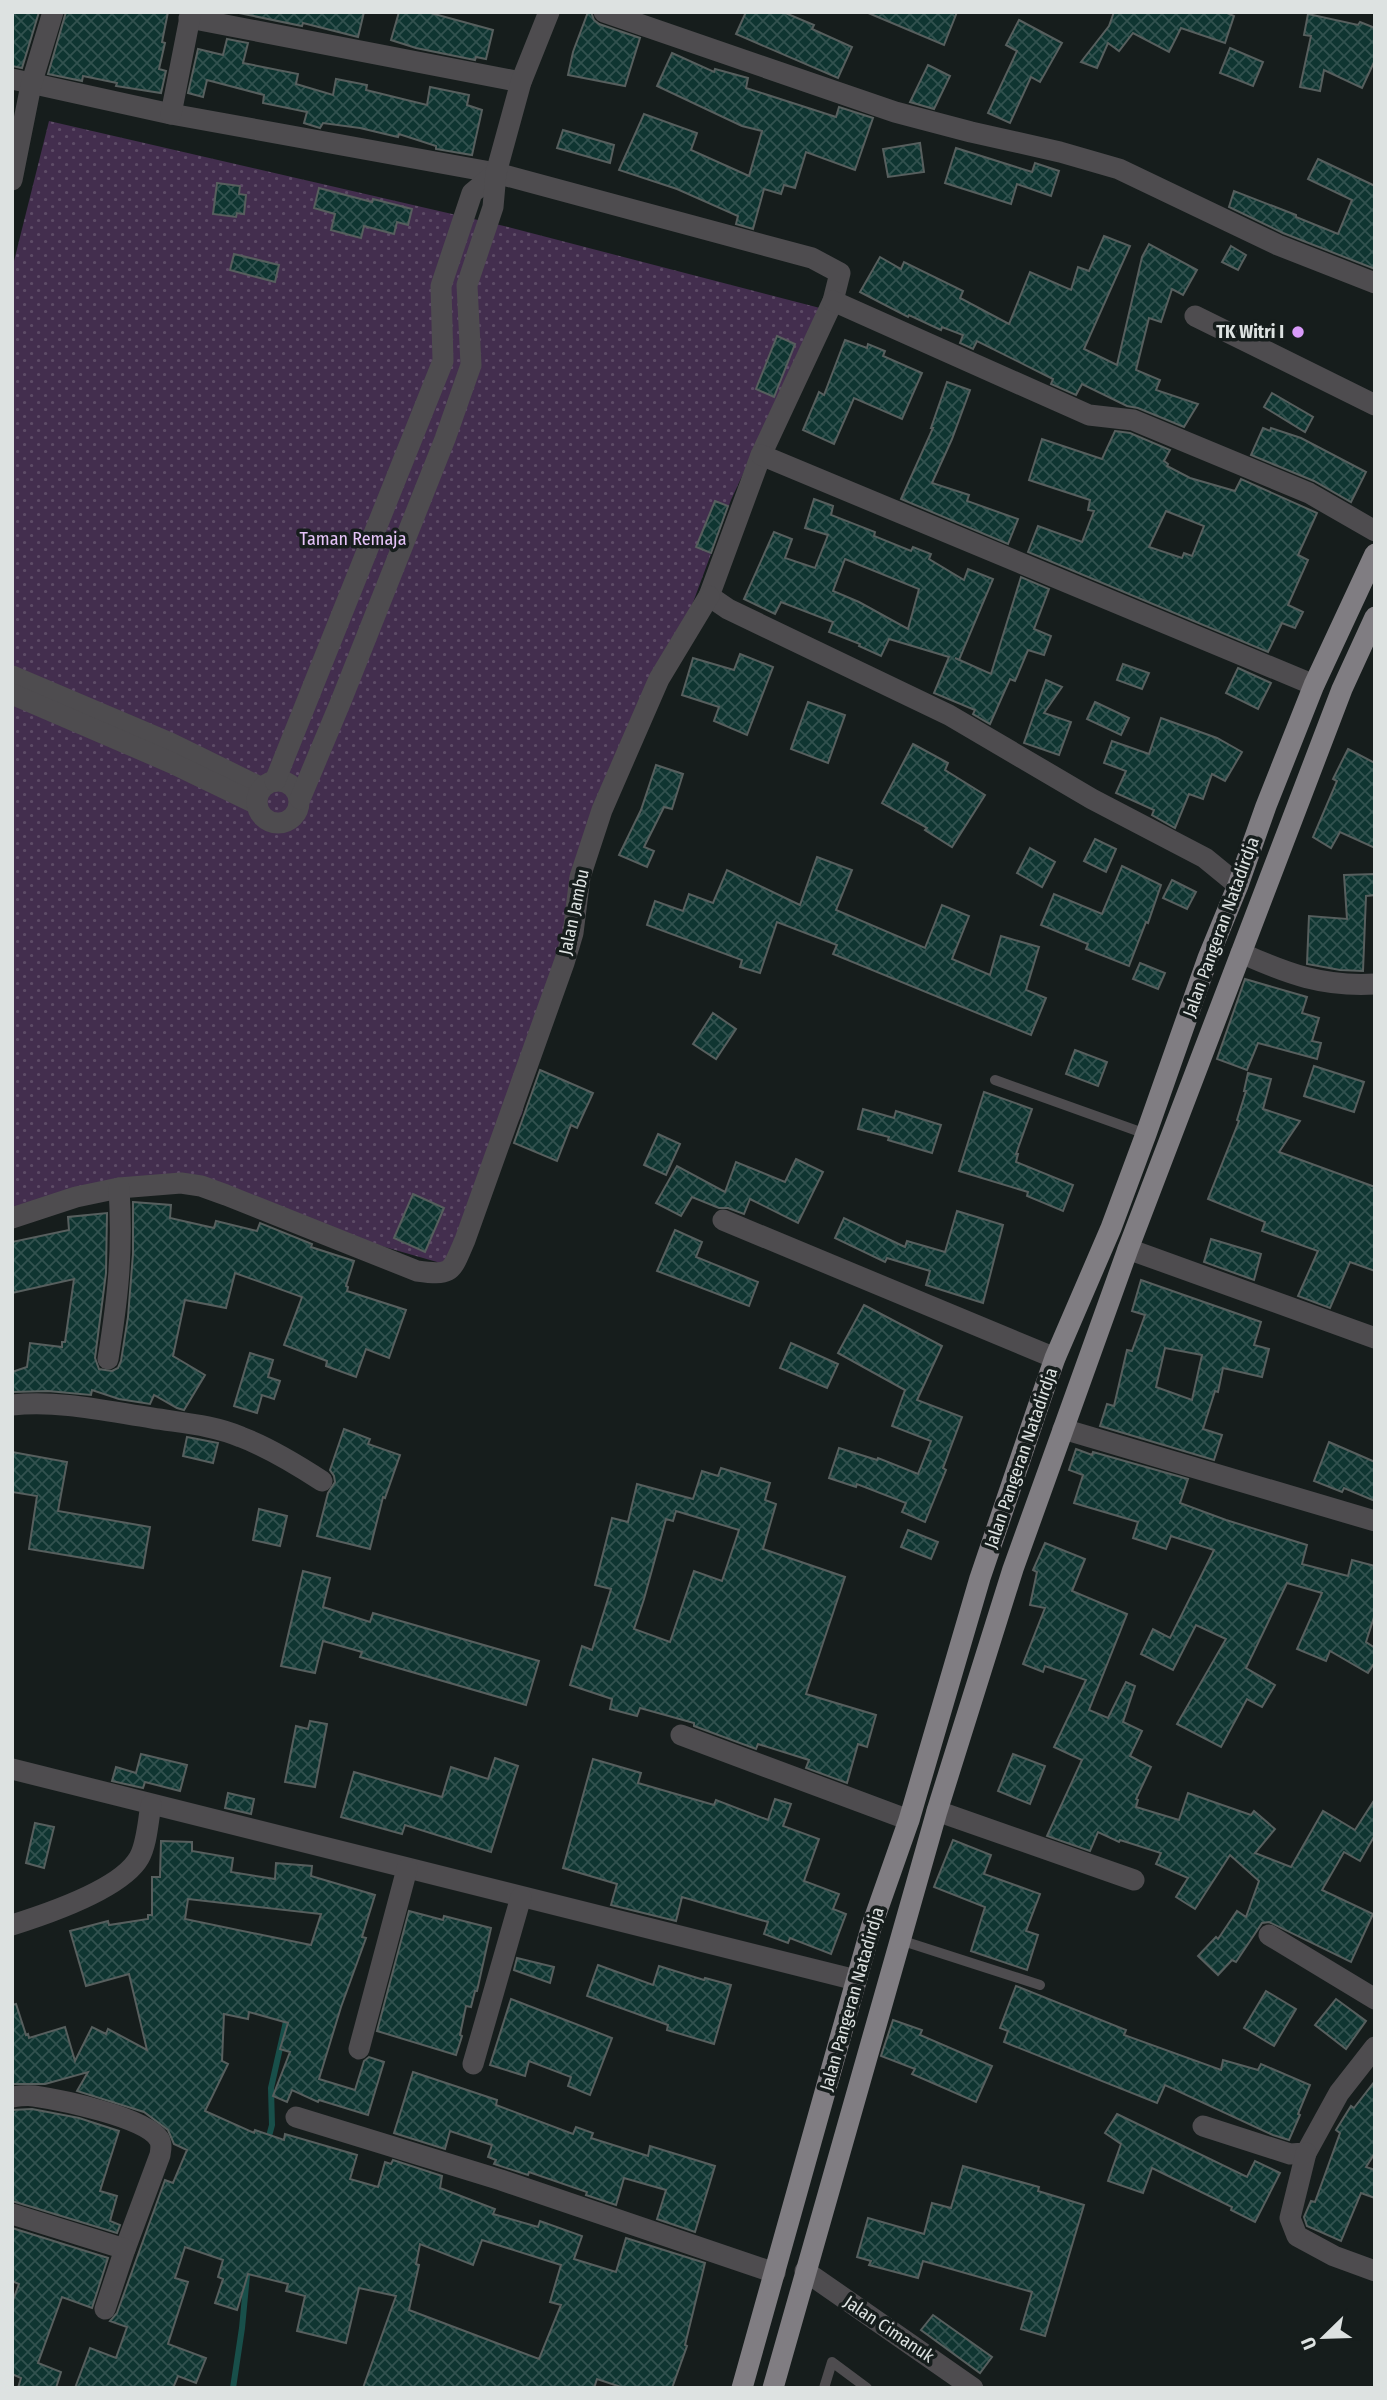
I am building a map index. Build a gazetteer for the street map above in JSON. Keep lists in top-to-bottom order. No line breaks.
{"streets":{"main road":["Jalan Pangeran Natadirdja"],"street":["Jalan Jambu","Jalan Cimanuk"]},"crossings":[["Jalan Pangeran Natadirdja","Jalan Cimanuk"]],"parks":["Taman Remaja"],"places":["TK Witri I"],"north":"bottom left"}
